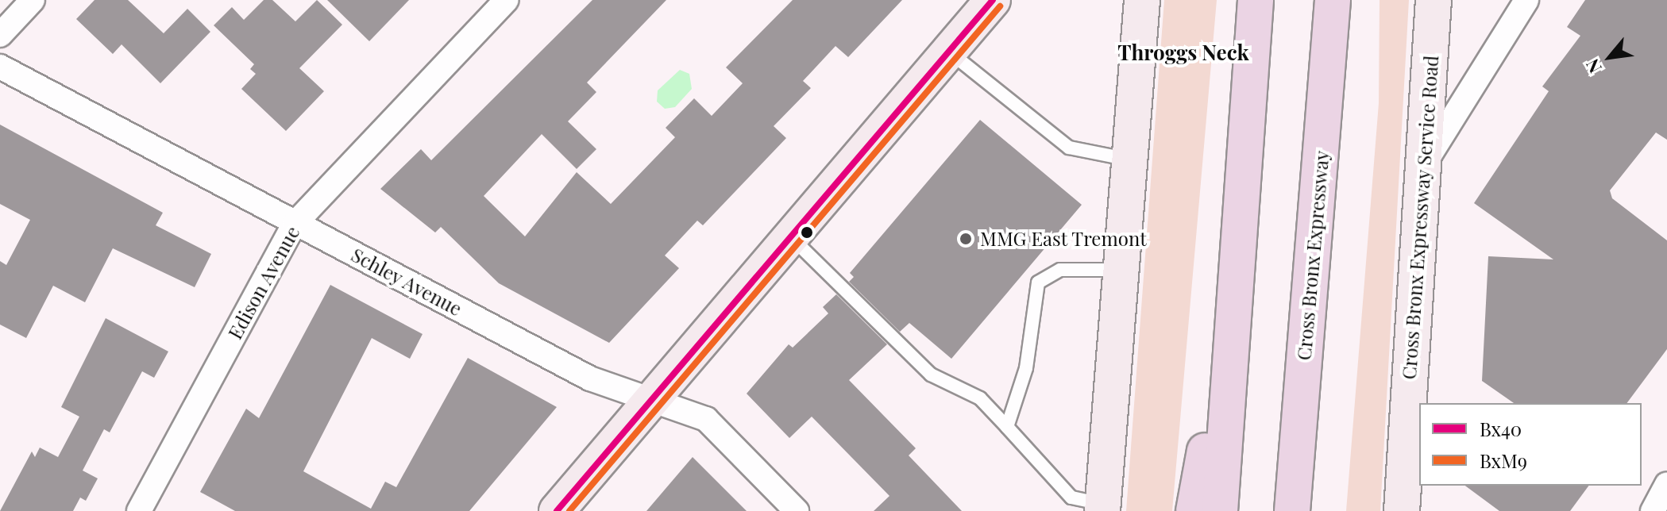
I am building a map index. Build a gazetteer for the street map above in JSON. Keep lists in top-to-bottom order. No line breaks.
{"streets":{"highway":["Cross Bronx Expressway"],"main road":["Cross Bronx Expressway Service Road"],"street":["Schley Avenue","Edison Avenue"]},"crossings":[["Schley Avenue","Edison Avenue"]],"districts":["Throggs Neck"],"places":["MMG East Tremont"],"lines":["transit line Bx40","transit line BxM9"],"legend":["Bx40","BxM9"],"north":"bottom left"}
